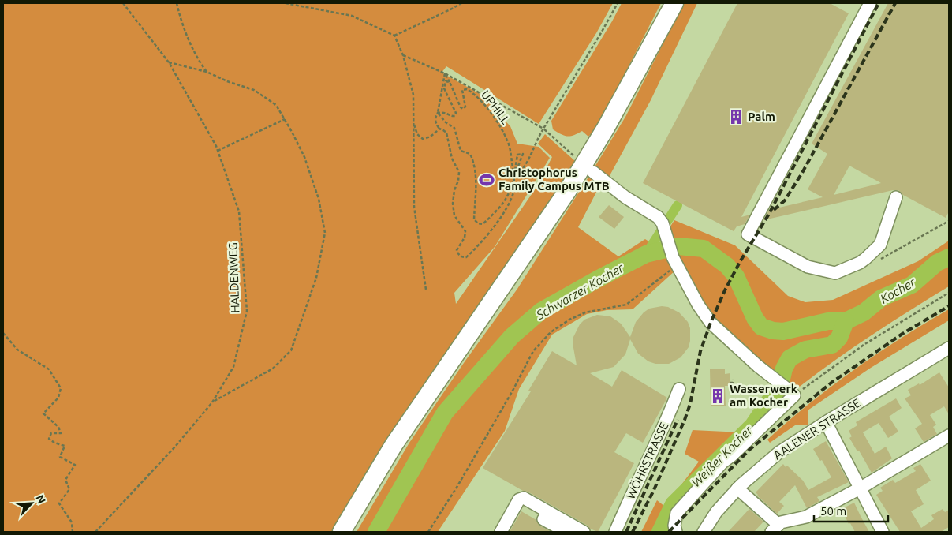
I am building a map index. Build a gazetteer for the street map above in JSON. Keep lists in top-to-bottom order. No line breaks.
{"streets":{"street":["AALENER STRASSE","WÖHRSTRASSE"],"path":["UPHILL","HALDENWEG"]},"water":["Kocher","Schwarzer Kocher","Weißer Kocher"],"places":{"building":["Palm","Wasserwerk am Kocher"],"sports":["Christophorus Family Campus MTB"]},"scale_bar":"50 m","north":"top right"}
